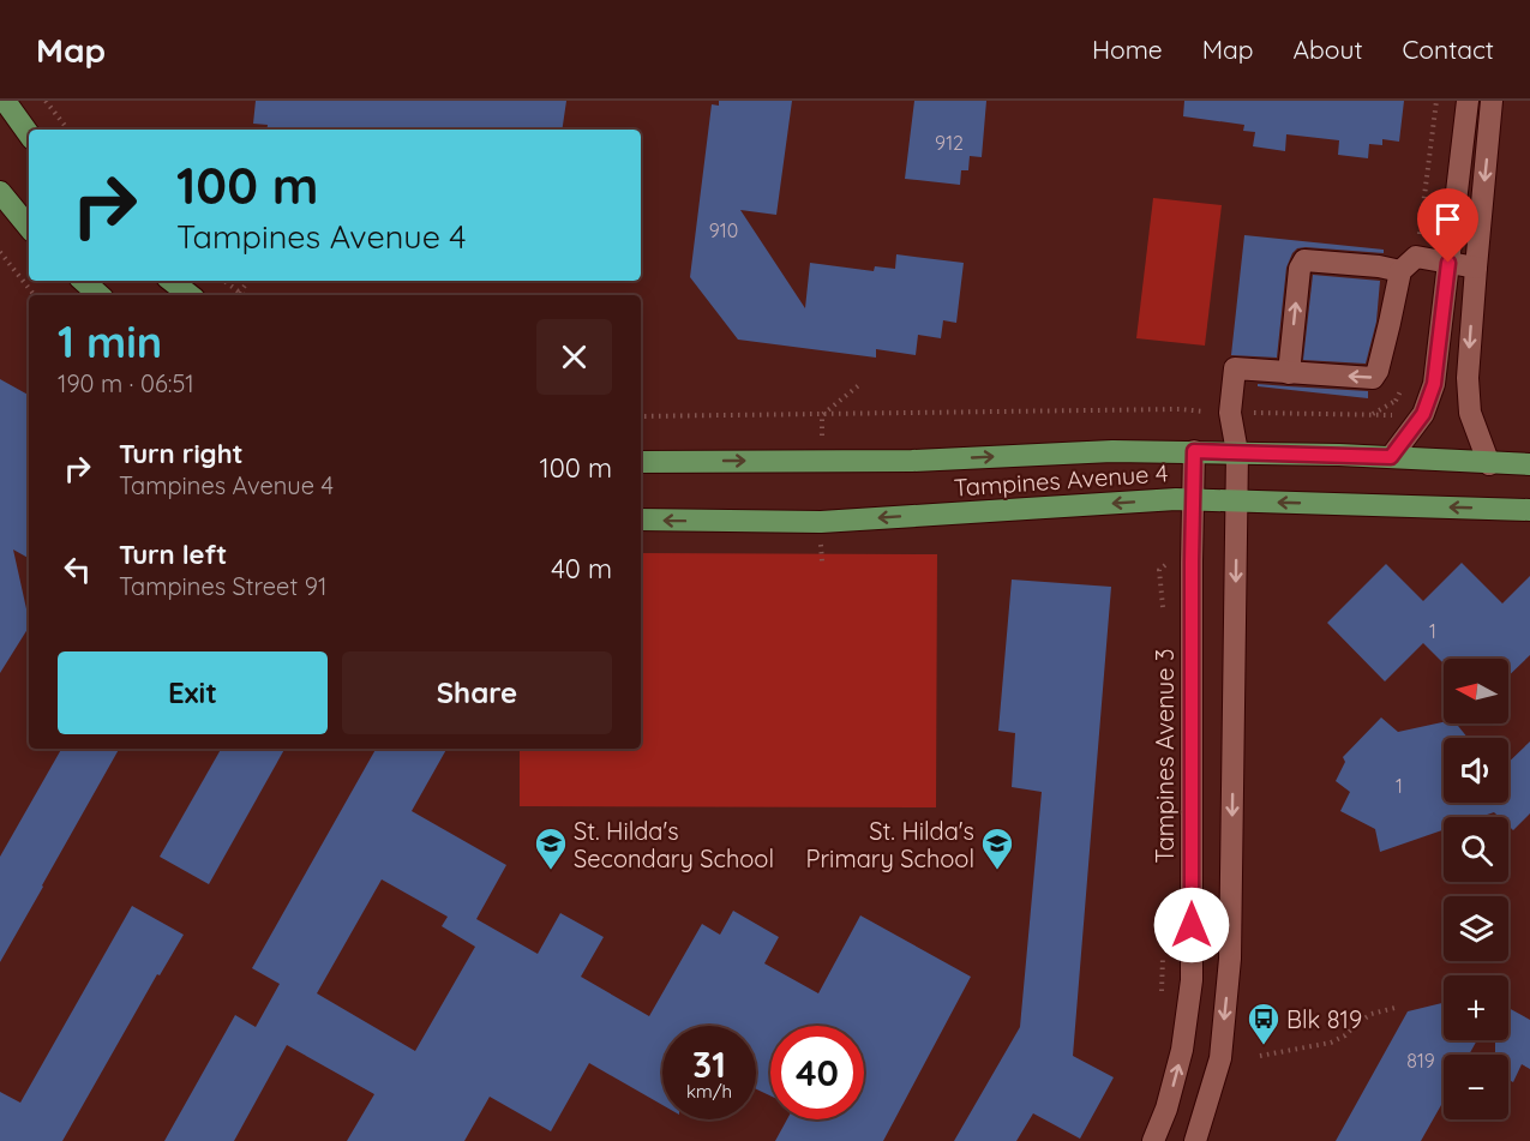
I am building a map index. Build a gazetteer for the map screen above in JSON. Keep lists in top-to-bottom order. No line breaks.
{"streets":{"main road":["Tampines Avenue 4"],"street":["Tampines Avenue 3"]},"crossings":[["Tampines Avenue 4","Tampines Avenue 3"]],"places":{"school or university":["St. Hilda's Secondary School","St. Hilda's Primary School"],"bus stop":["Blk 819"]},"house_numbers":["912","910","1","1","819"],"north":"left","page":{"header":"Map","nav":["Home","Map","About","Contact"],"turn":["100 m","Tampines Avenue 4"],"heading":["1 min","190 m · 06:51"],"list":[{"name":"Turn right","note":"Tampines Avenue 4","value":"100 m"},{"name":"Turn left","note":"Tampines Street 91","value":"40 m"}],"buttons":["Exit","Share"],"map_buttons":["+","−"],"speed":"31 km/h","limit":"40"}}
